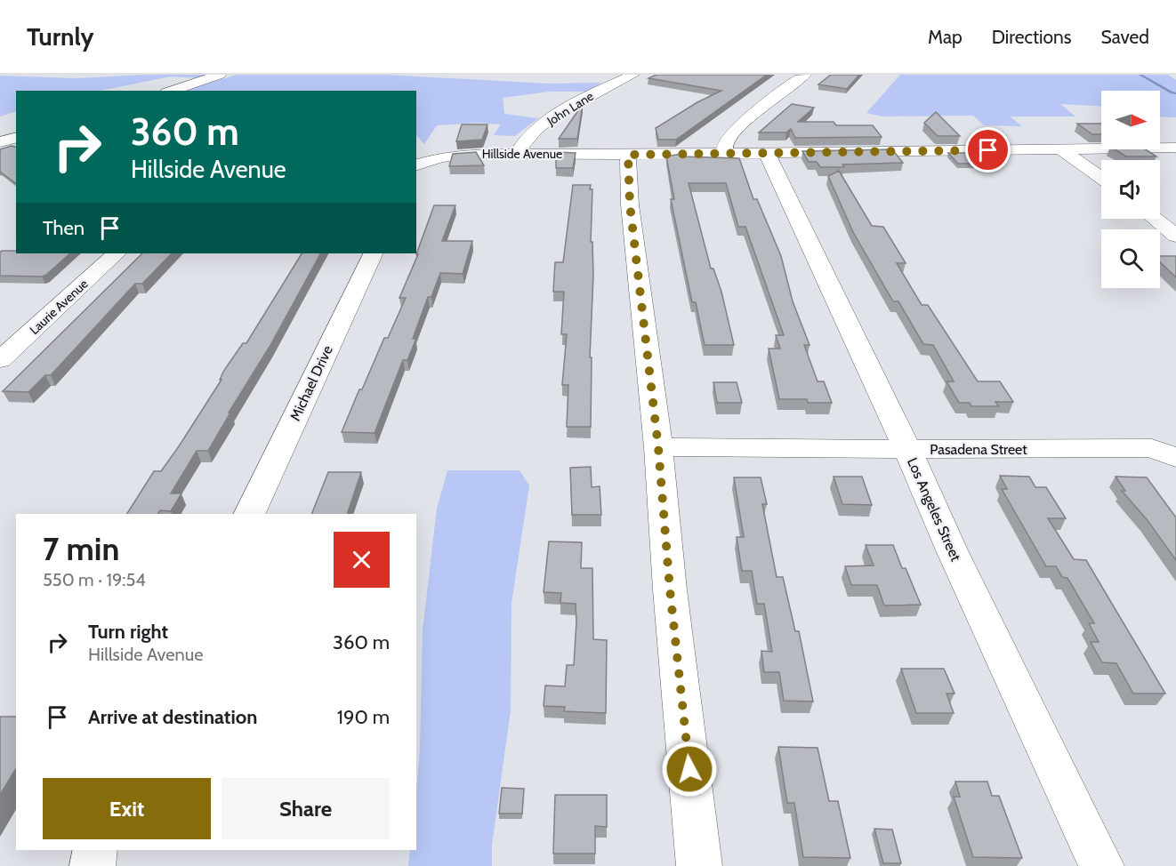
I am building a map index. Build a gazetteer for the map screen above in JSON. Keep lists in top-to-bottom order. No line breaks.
{"streets":{"street":["John Lane","Hillside Avenue","Laurie Avenue","Michael Drive","Pasadena Street","Los Angeles Street"]},"crossings":[["John Lane","Hillside Avenue"],["Hillside Avenue","Los Angeles Street"],["Pasadena Street","Los Angeles Street"]],"north":"right","page":{"header":"Turnly","nav":["Map","Directions","Saved"],"turn":["360 m","Hillside Avenue"],"then":"Then","heading":["7 min","550 m · 19:54"],"list":[{"name":"Turn right","note":"Hillside Avenue","value":"360 m"},{"name":"Arrive at destination","value":"190 m"}],"buttons":["Exit","Share"]}}
